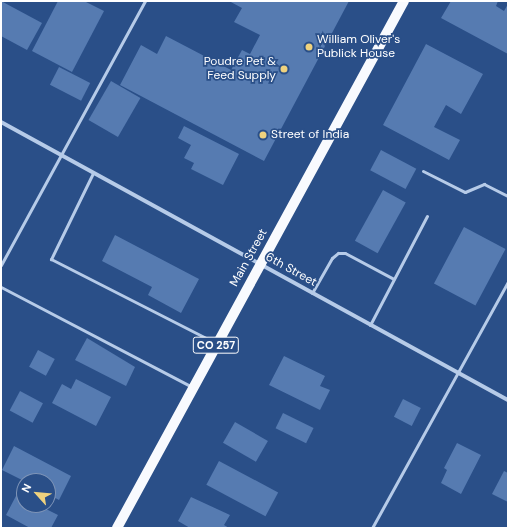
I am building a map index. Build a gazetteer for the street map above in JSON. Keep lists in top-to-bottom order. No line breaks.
{"streets":{"main road":["Main Street","CO 257"],"street":["6th Street"]},"crossings":[["Main Street","6th Street"]],"places":["William Oliver's Publick House","Poudre Pet & Feed Supply","Street of India"],"north":"top left"}
